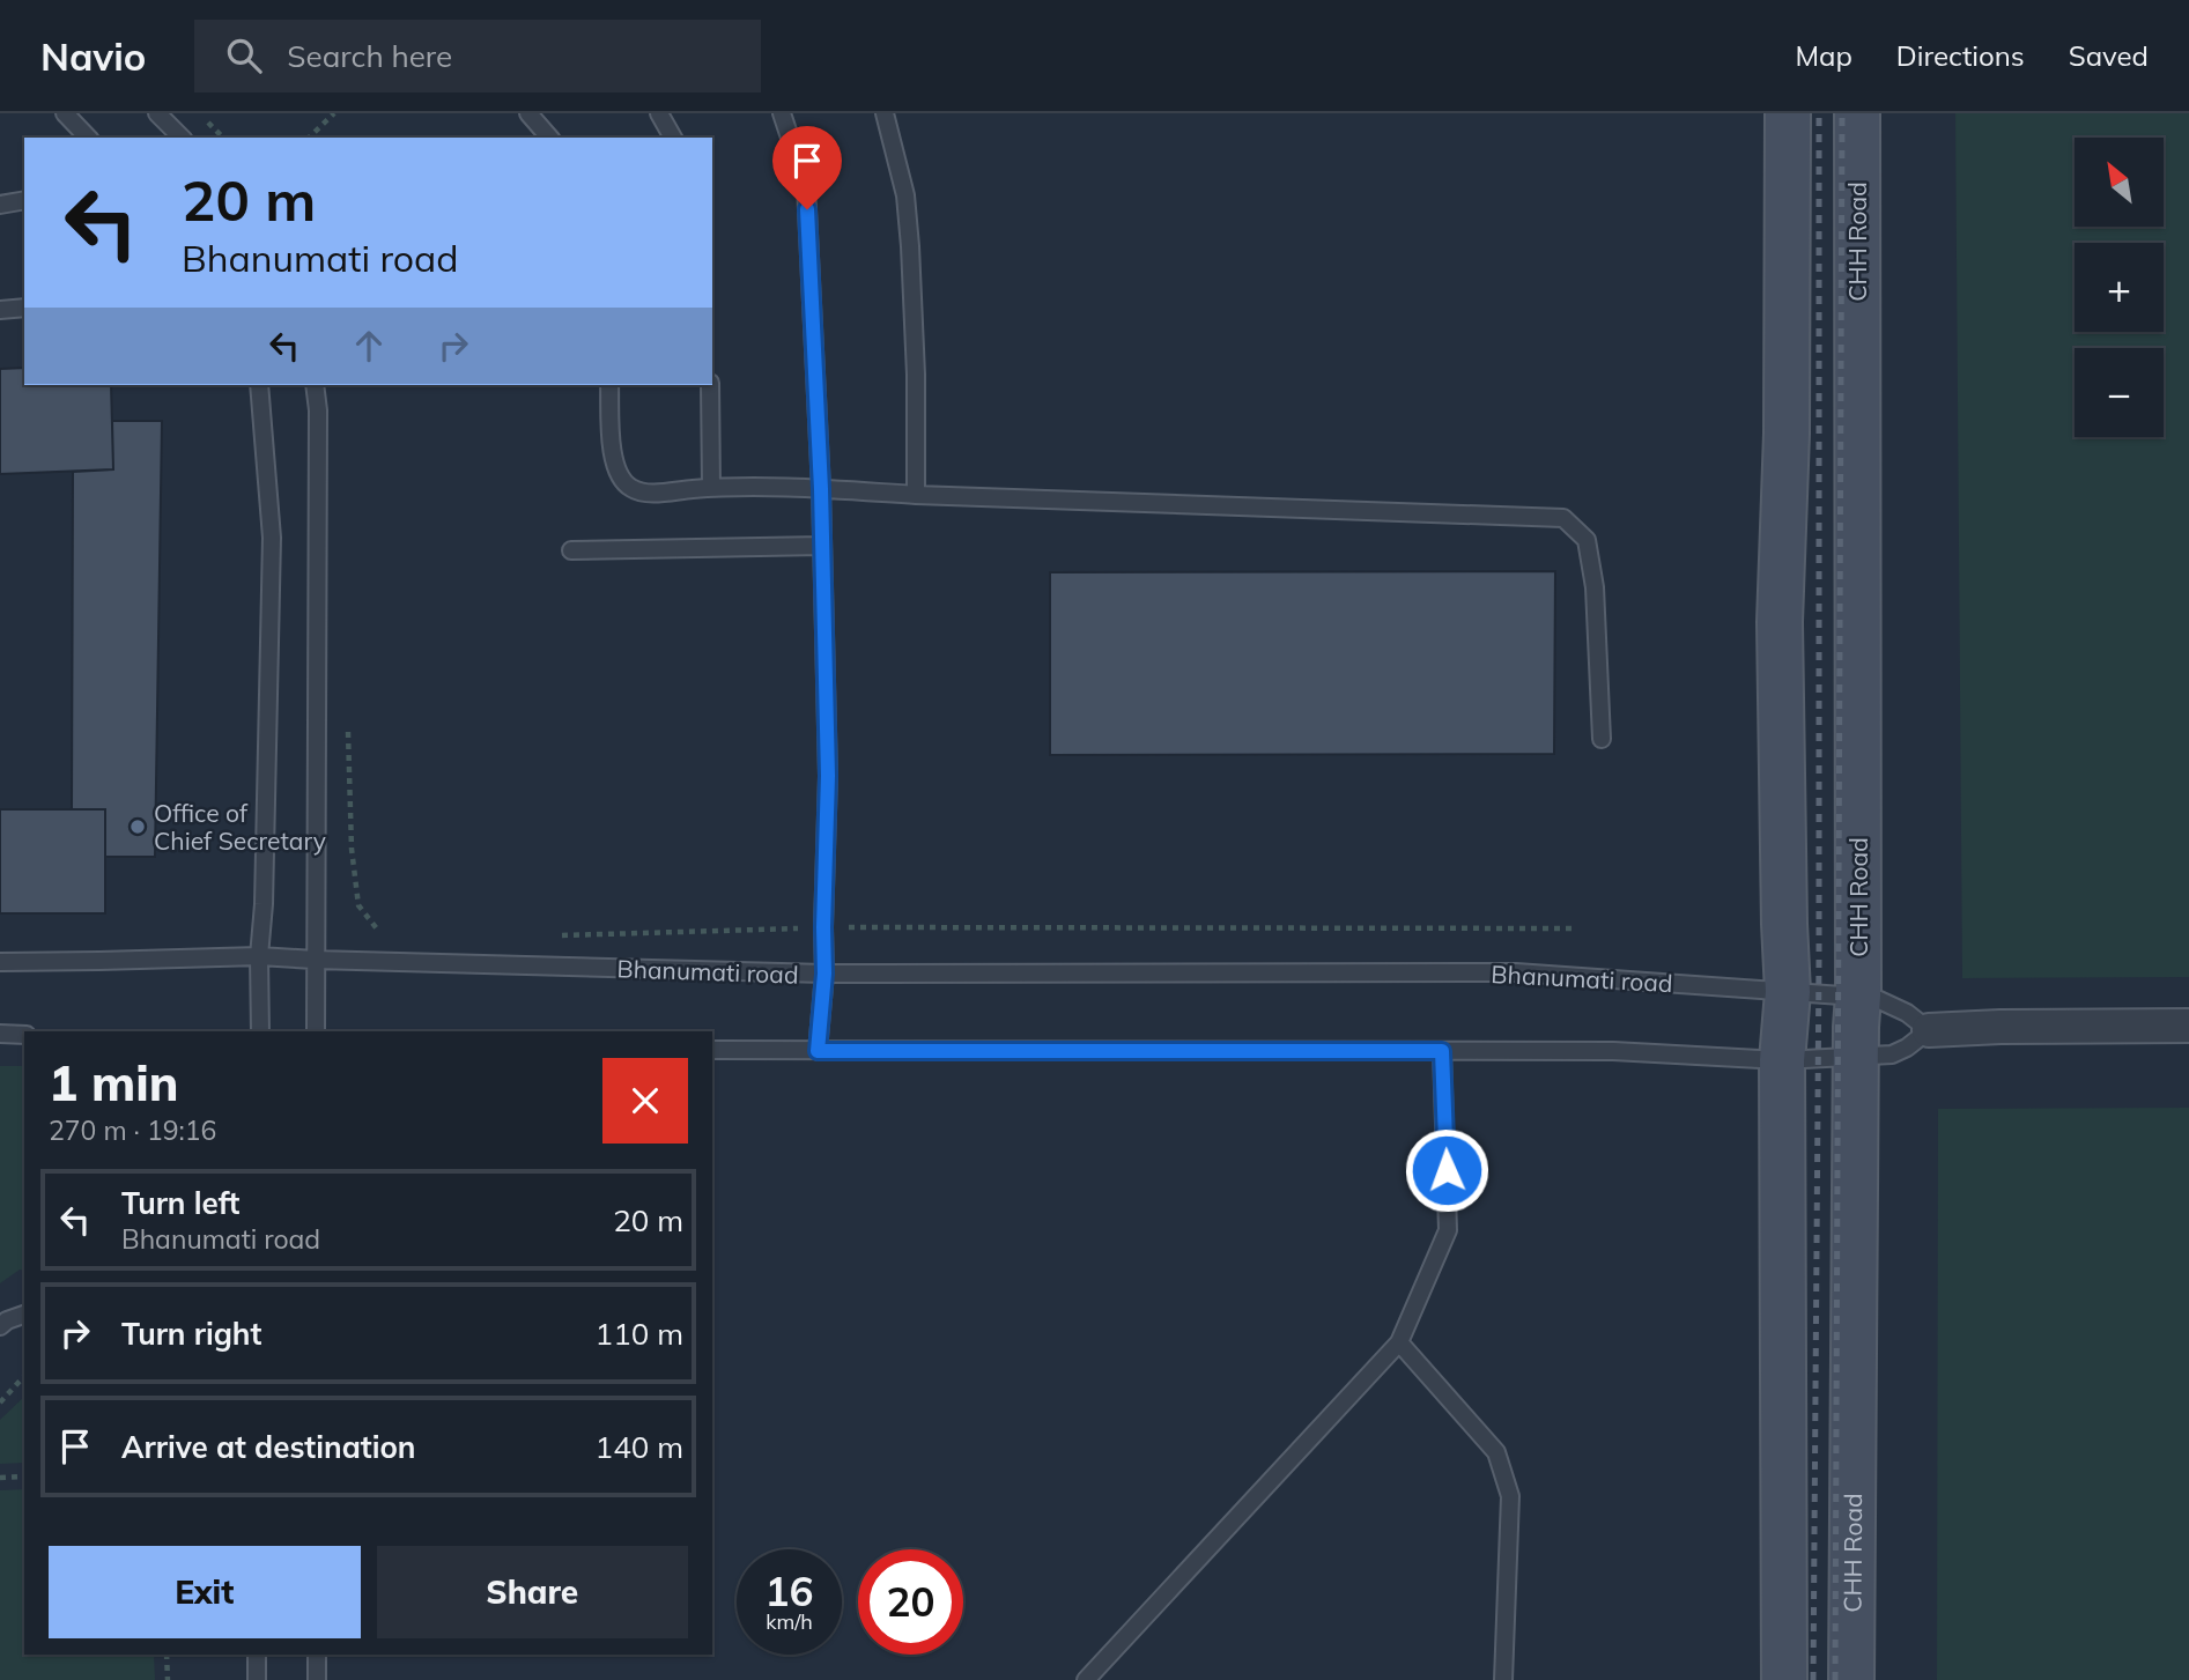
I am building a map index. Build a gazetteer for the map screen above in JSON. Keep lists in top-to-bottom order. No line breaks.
{"streets":{"street":["CHH Road"],"lane":["Bhanumati road"]},"crossings":[["CHH Road","Bhanumati road"]],"places":["Office of Chief Secretary"],"north":"top left","page":{"header":"Navio","search":"Search here","nav":["Map","Directions","Saved"],"map_buttons":["+","−"],"turn":["20 m","Bhanumati road"],"heading":["1 min","270 m · 19:16"],"list":[{"name":"Turn left","note":"Bhanumati road","value":"20 m"},{"name":"Turn right","value":"110 m"},{"name":"Arrive at destination","value":"140 m"}],"buttons":["Exit","Share"],"speed":"16 km/h","limit":"20"}}
